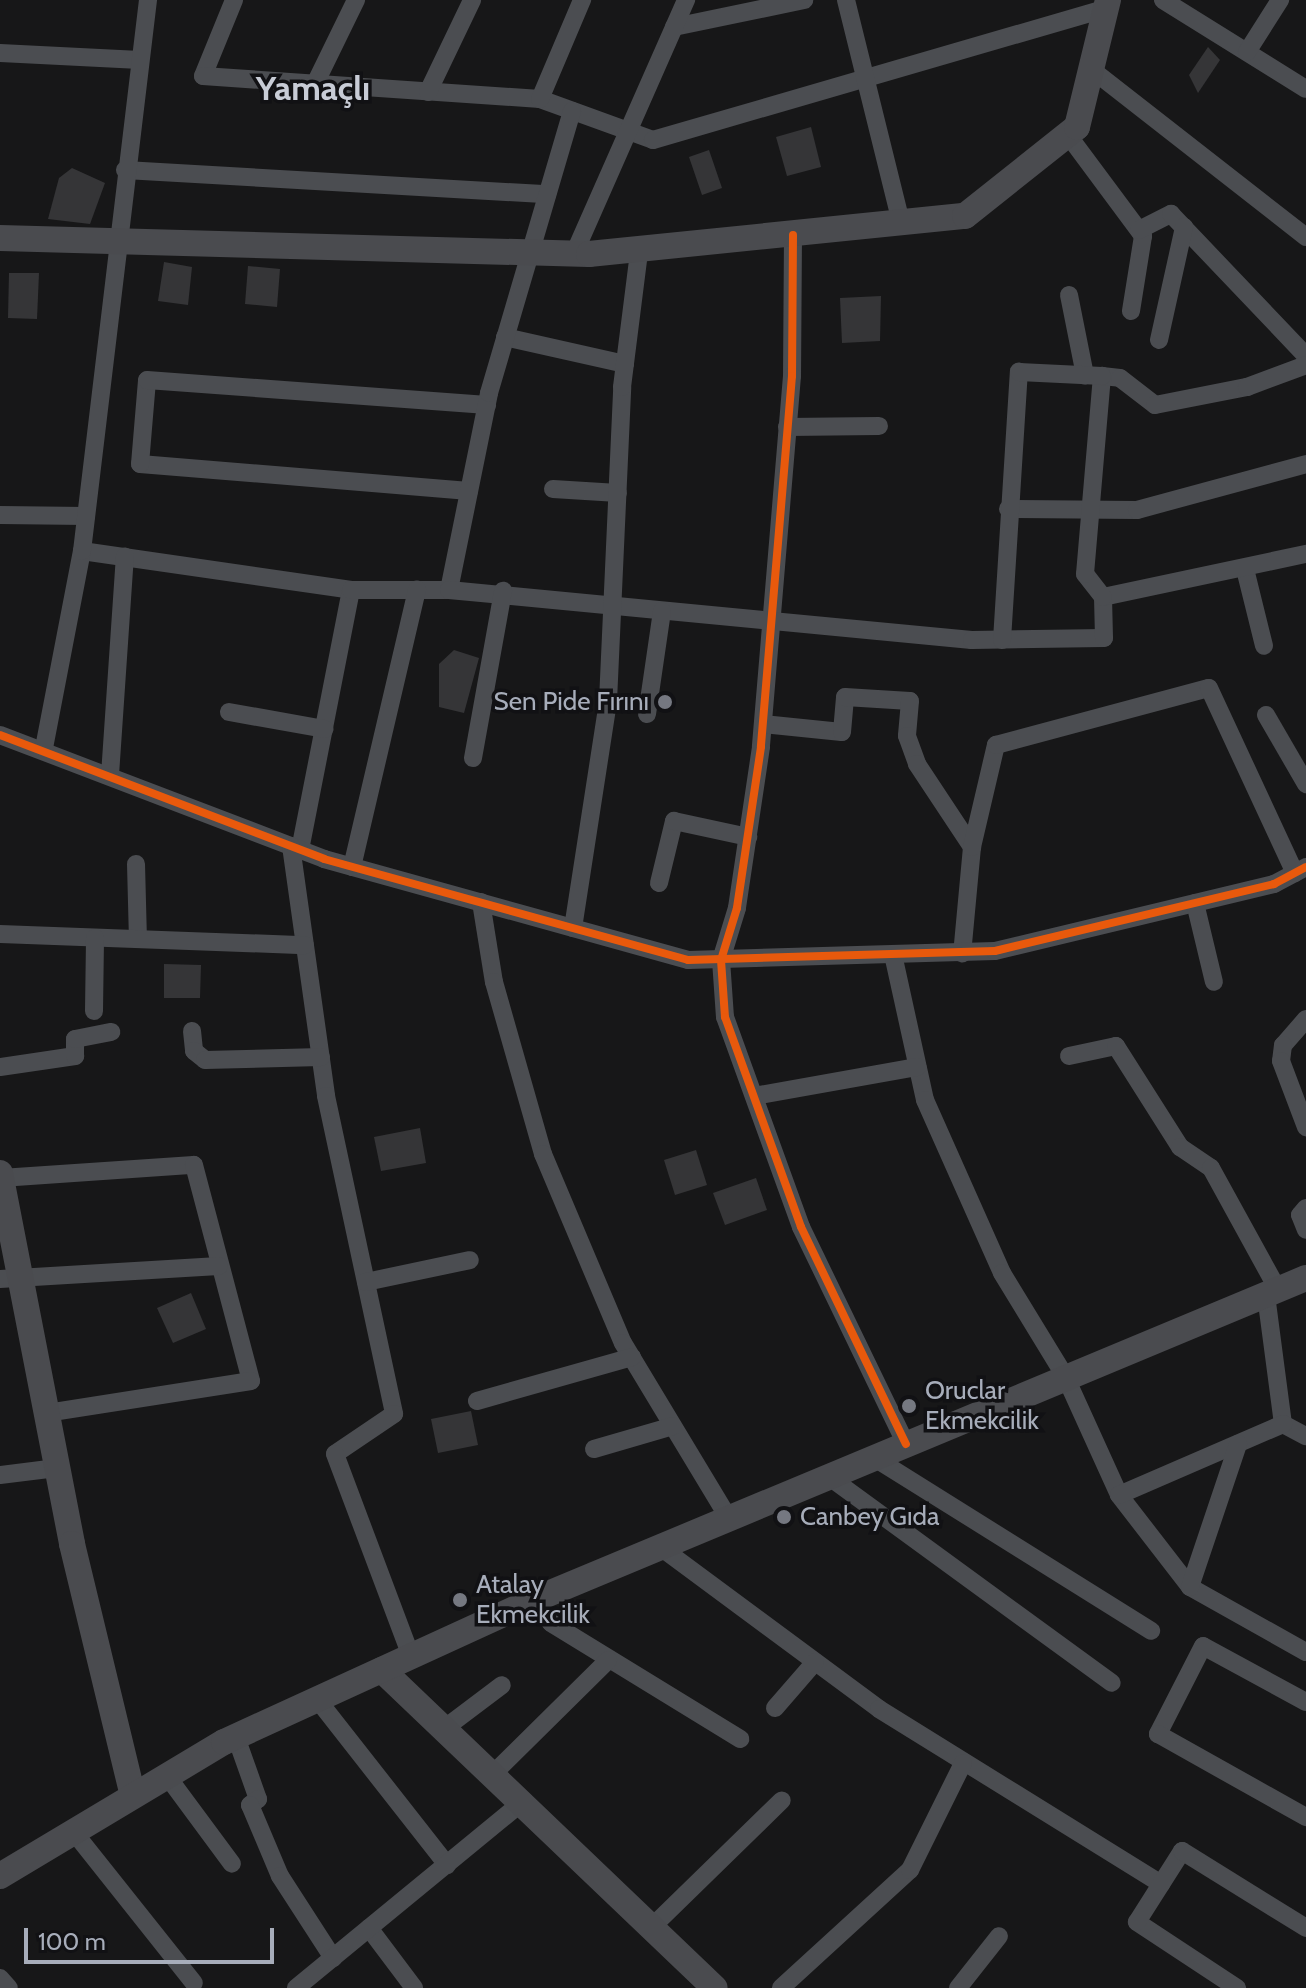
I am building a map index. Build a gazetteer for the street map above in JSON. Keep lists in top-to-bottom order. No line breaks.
{"districts":["Yamaçlı"],"places":["Sen Pide Fırını","Oruclar Ekmekcilik","Canbey Gıda","Atalay Ekmekcilik"],"scale_bar":"100 m"}
